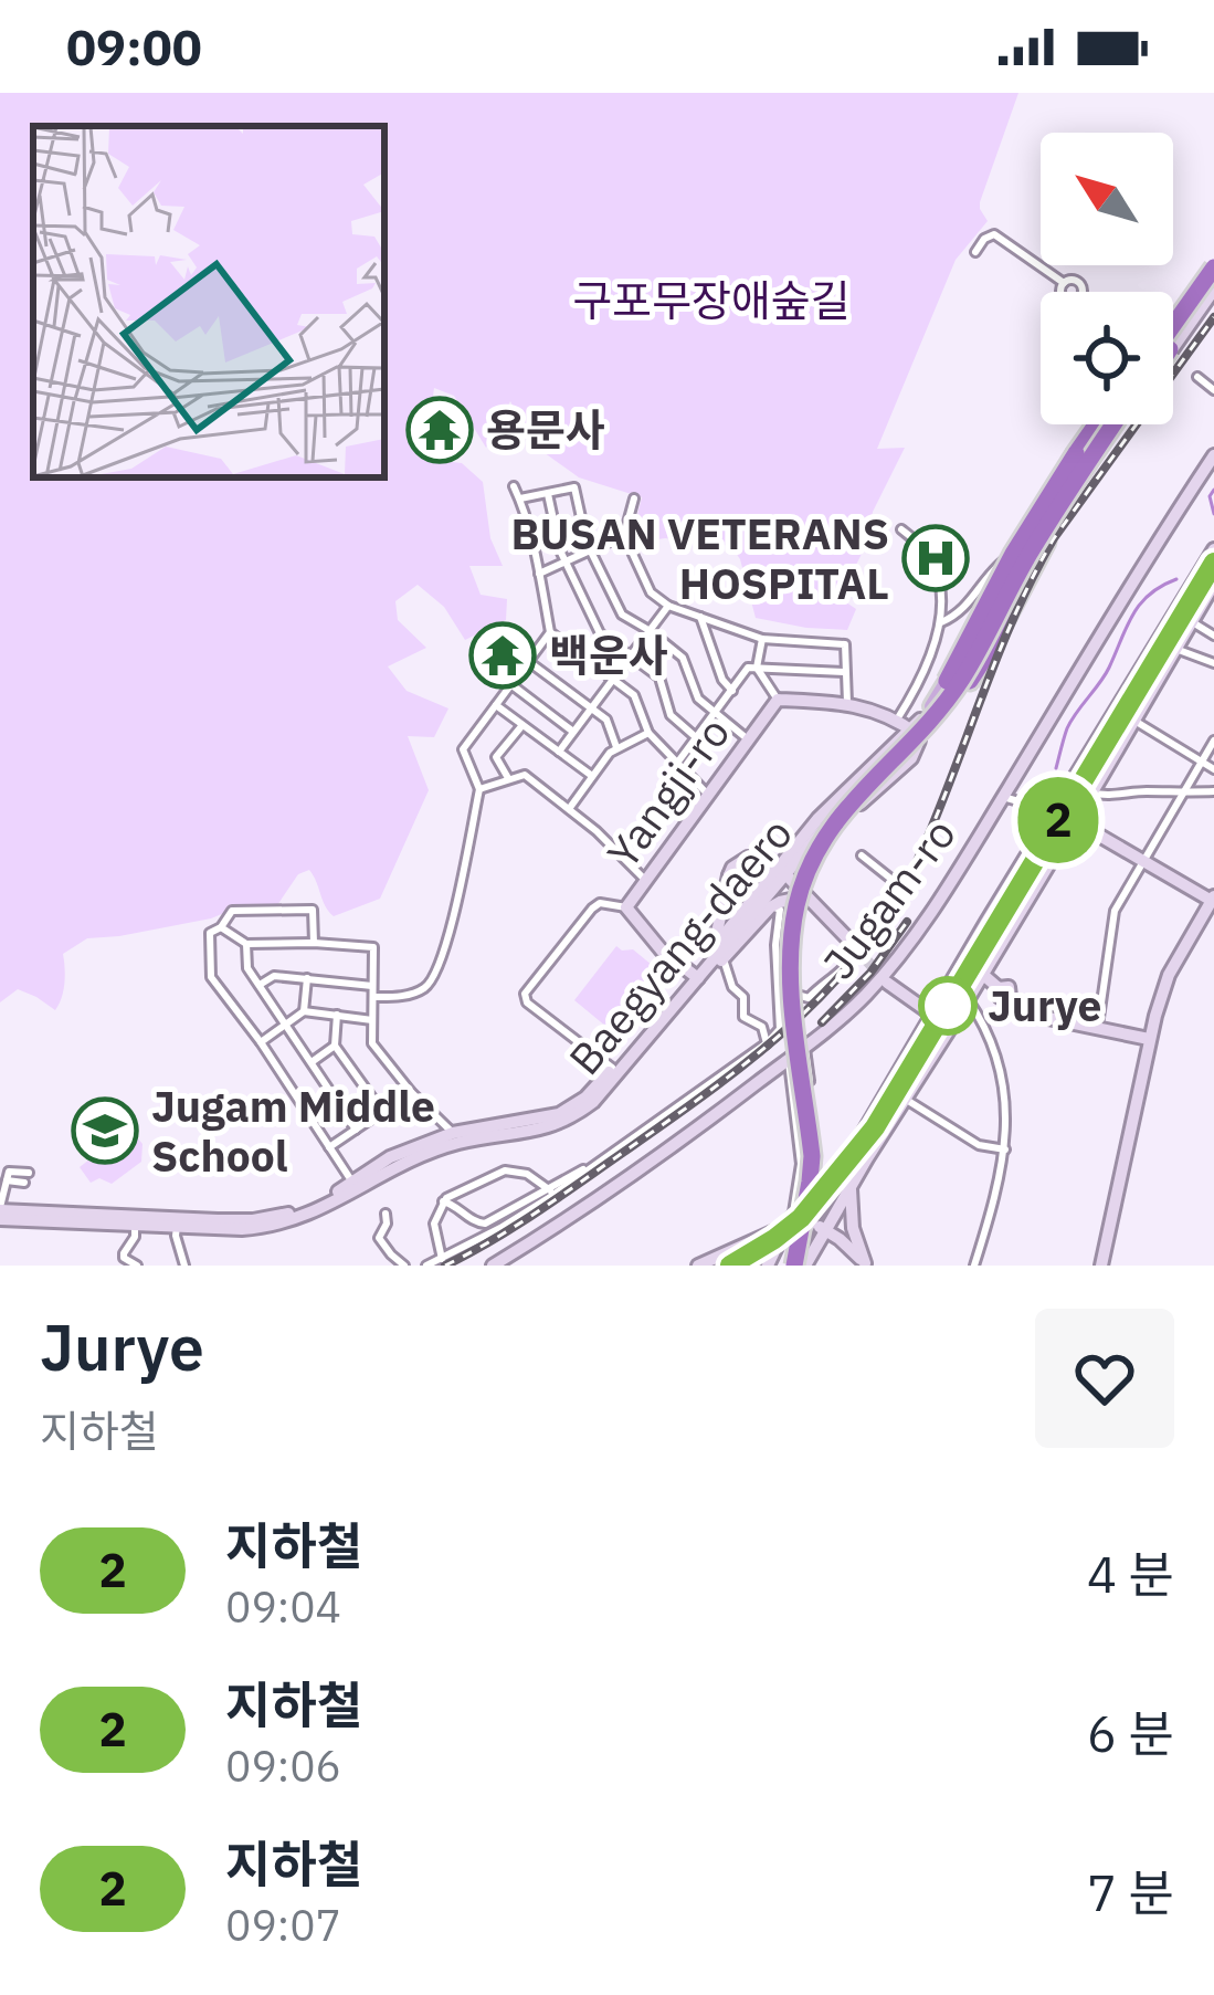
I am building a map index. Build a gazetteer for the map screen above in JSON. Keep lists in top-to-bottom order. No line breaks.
{"streets":{"main road":["Yangji-ro","Jugam-ro","Baegyang-daero"]},"crossings":[["Yangji-ro","Baegyang-daero"]],"parks":["구포무장애숲길"],"places":{"temple":["용문사","백운사"],"hospital":["BUSAN VETERANS HOSPITAL"],"other":["Jurye"],"school or university":["Jugam Middle School"]},"lines":["metro line 2"],"north":"top left","page":{"status":"09:00","on_map":"2","heading":["Jurye","지하철"],"list":[{"mark":"2","name":"지하철","note":"09:04","value":"4 분"},{"mark":"2","name":"지하철","note":"09:06","value":"6 분"},{"mark":"2","name":"지하철","note":"09:07","value":"7 분"}]}}
